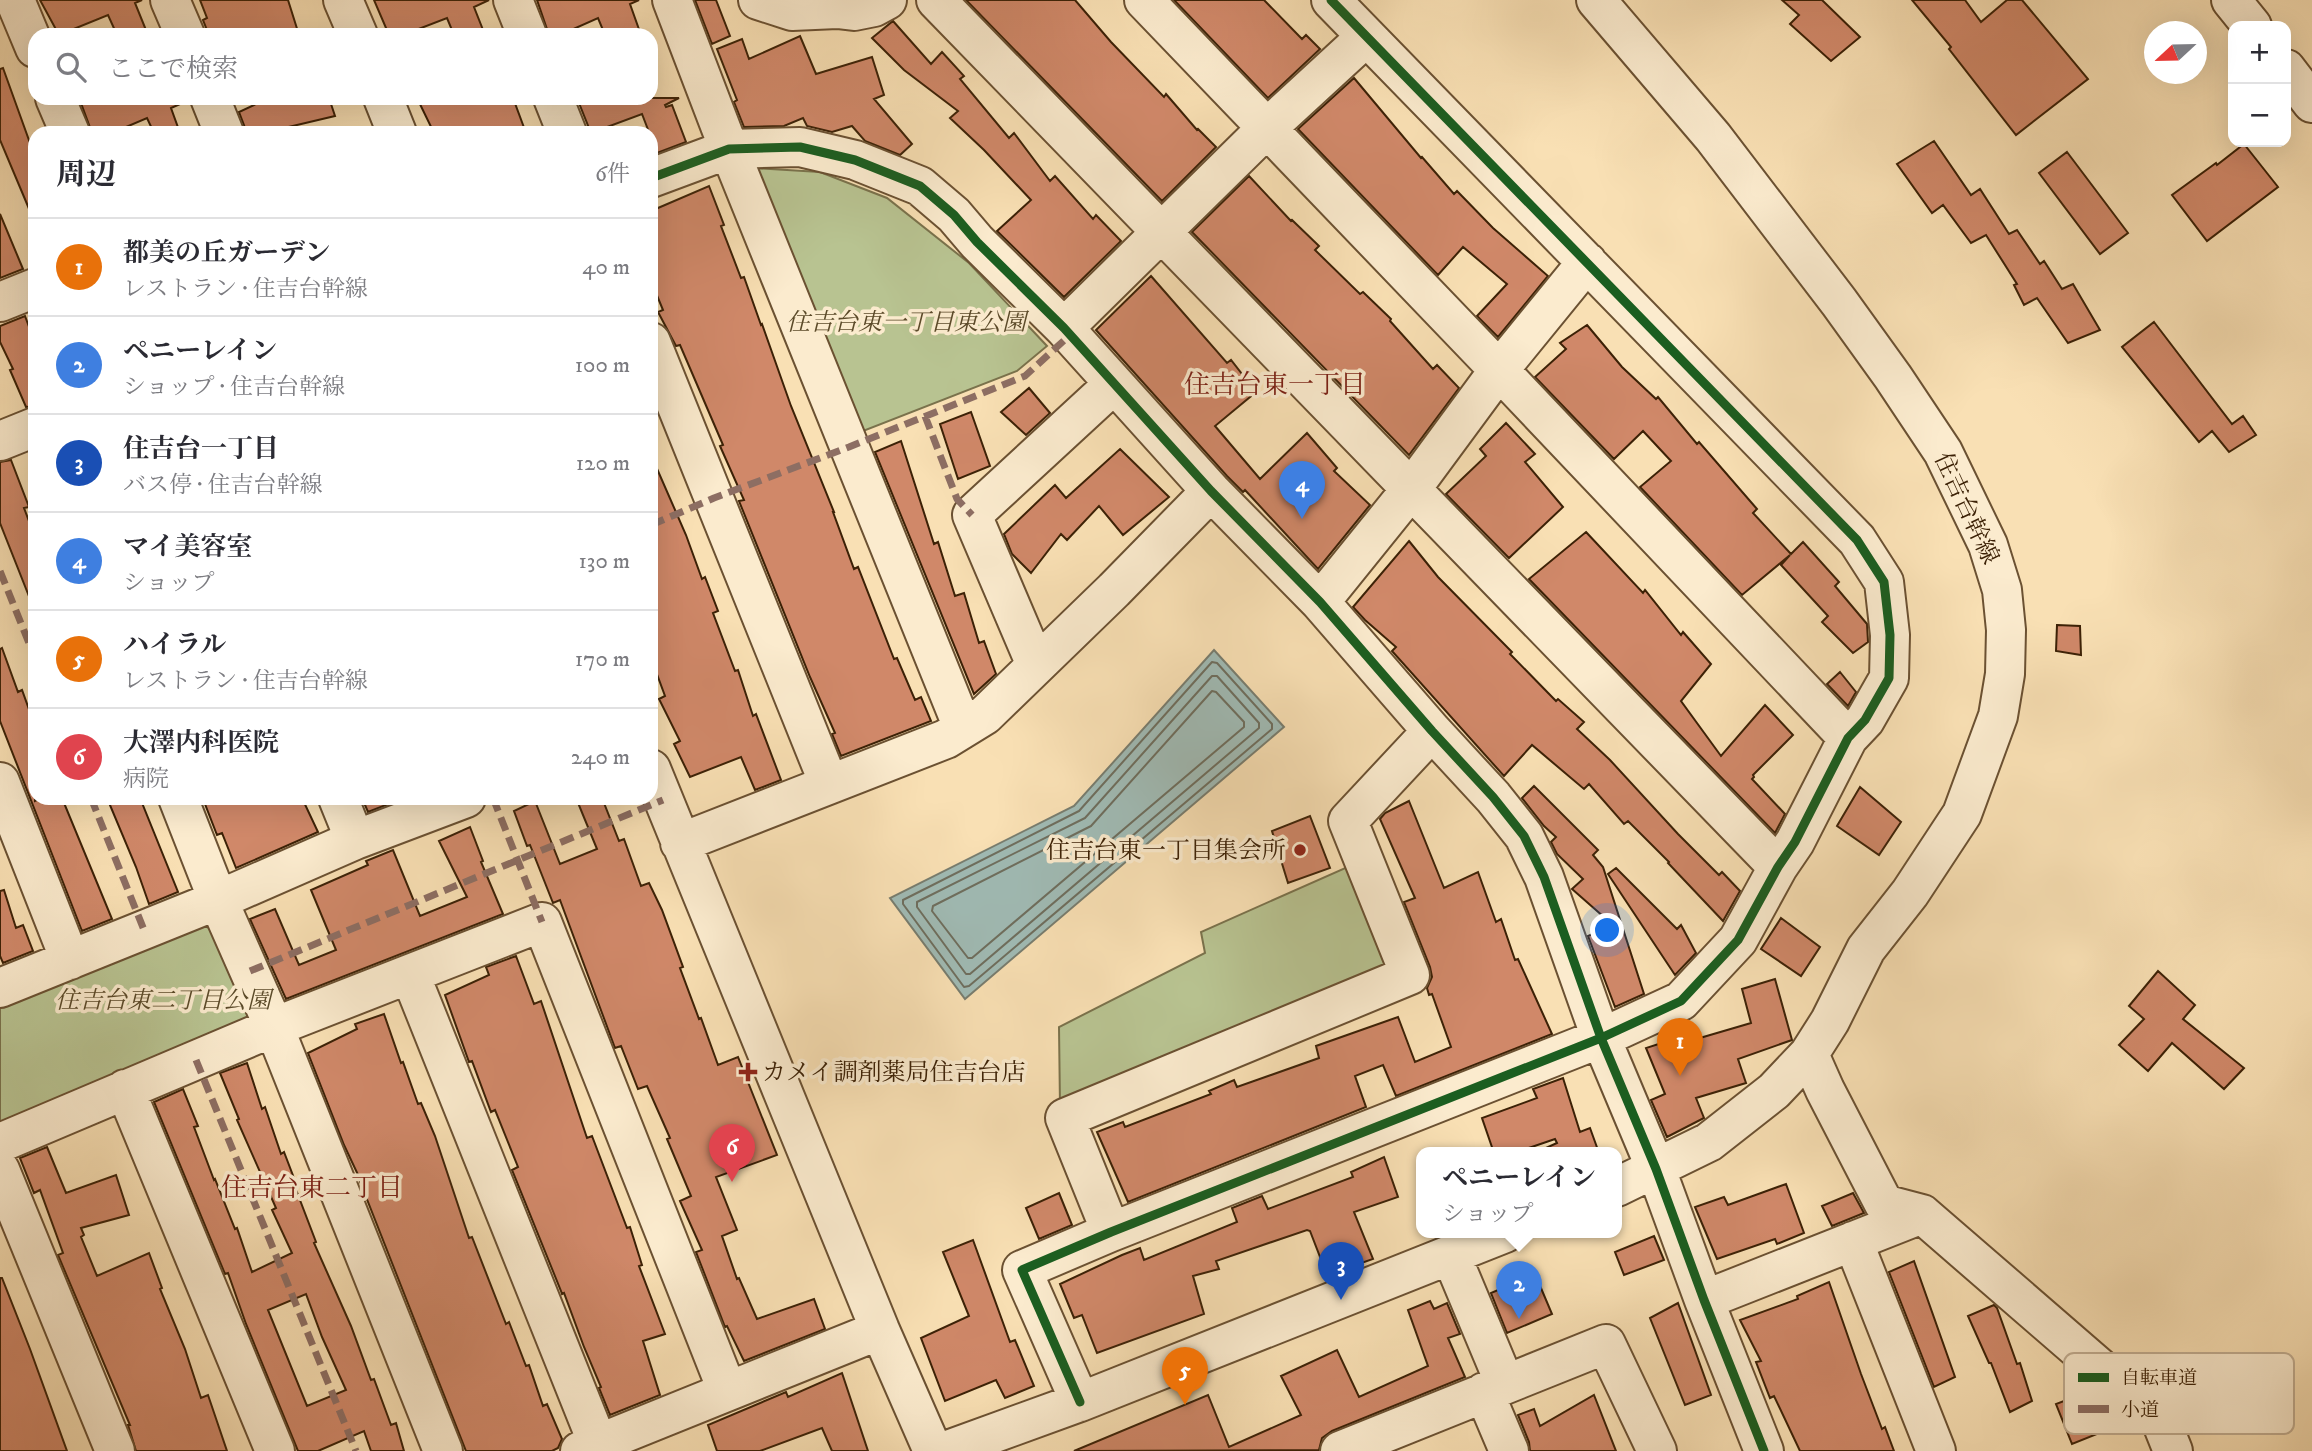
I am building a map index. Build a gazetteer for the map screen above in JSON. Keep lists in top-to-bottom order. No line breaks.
{"streets":{"street":["住吉台幹線"]},"districts":["住吉台東一丁目","住吉台東二丁目"],"parks":["住吉台東一丁目東公園","住吉台東二丁目公園"],"places":{"other":["住吉台東一丁目集会所"],"health":["カメイ調剤薬局住吉台店"]},"legend":["自転車道","小道"],"north":"left","page":{"map_buttons":["+","−"],"search":"ここで検索","heading":["周辺","6件"],"list":[{"mark":"1","name":"都美の丘ガーデン","note":"レストラン · 住吉台幹線","value":"40 m"},{"mark":"2","name":"ペニーレイン","note":"ショップ · 住吉台幹線","value":"100 m"},{"mark":"3","name":"住吉台一丁目","note":"バス停 · 住吉台幹線","value":"120 m"},{"mark":"4","name":"マイ美容室","note":"ショップ","value":"130 m"},{"mark":"5","name":"ハイラル","note":"レストラン · 住吉台幹線","value":"170 m"},{"mark":"6","name":"大澤内科医院","note":"病院","value":"240 m"}],"pins":["4","1","6","3","2","5"],"popup":["ペニーレイン","ショップ"]}}
